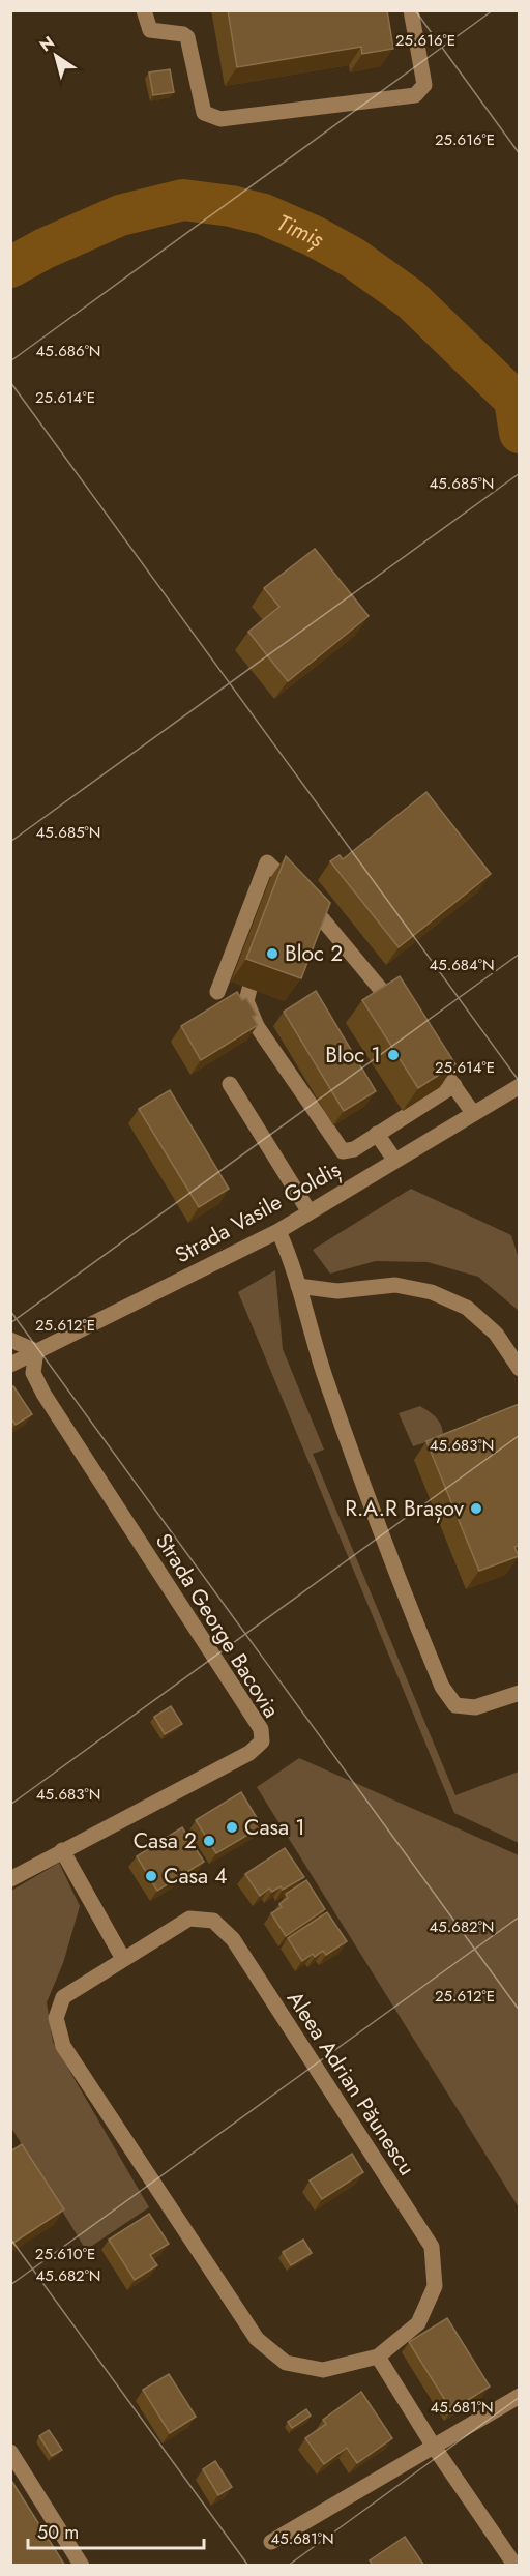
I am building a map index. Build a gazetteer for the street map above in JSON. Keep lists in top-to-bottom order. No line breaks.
{"streets":{"street":["Strada Vasile Goldiș","Strada George Bacovia","Aleea Adrian Păunescu"]},"crossings":[["Strada Vasile Goldiș","Strada George Bacovia"]],"water":["Timiș"],"places":["Bloc 2","Bloc 1","R.A.R Brașov","Casa 1","Casa 2","Casa 4"],"scale_bar":"50 m","north":"top left","coordinates":["25.616°E","45.686°N","25.614°E","45.685°N","45.684°N","25.612°E","45.683°N","45.682°N","25.610°E","45.681°N"]}
